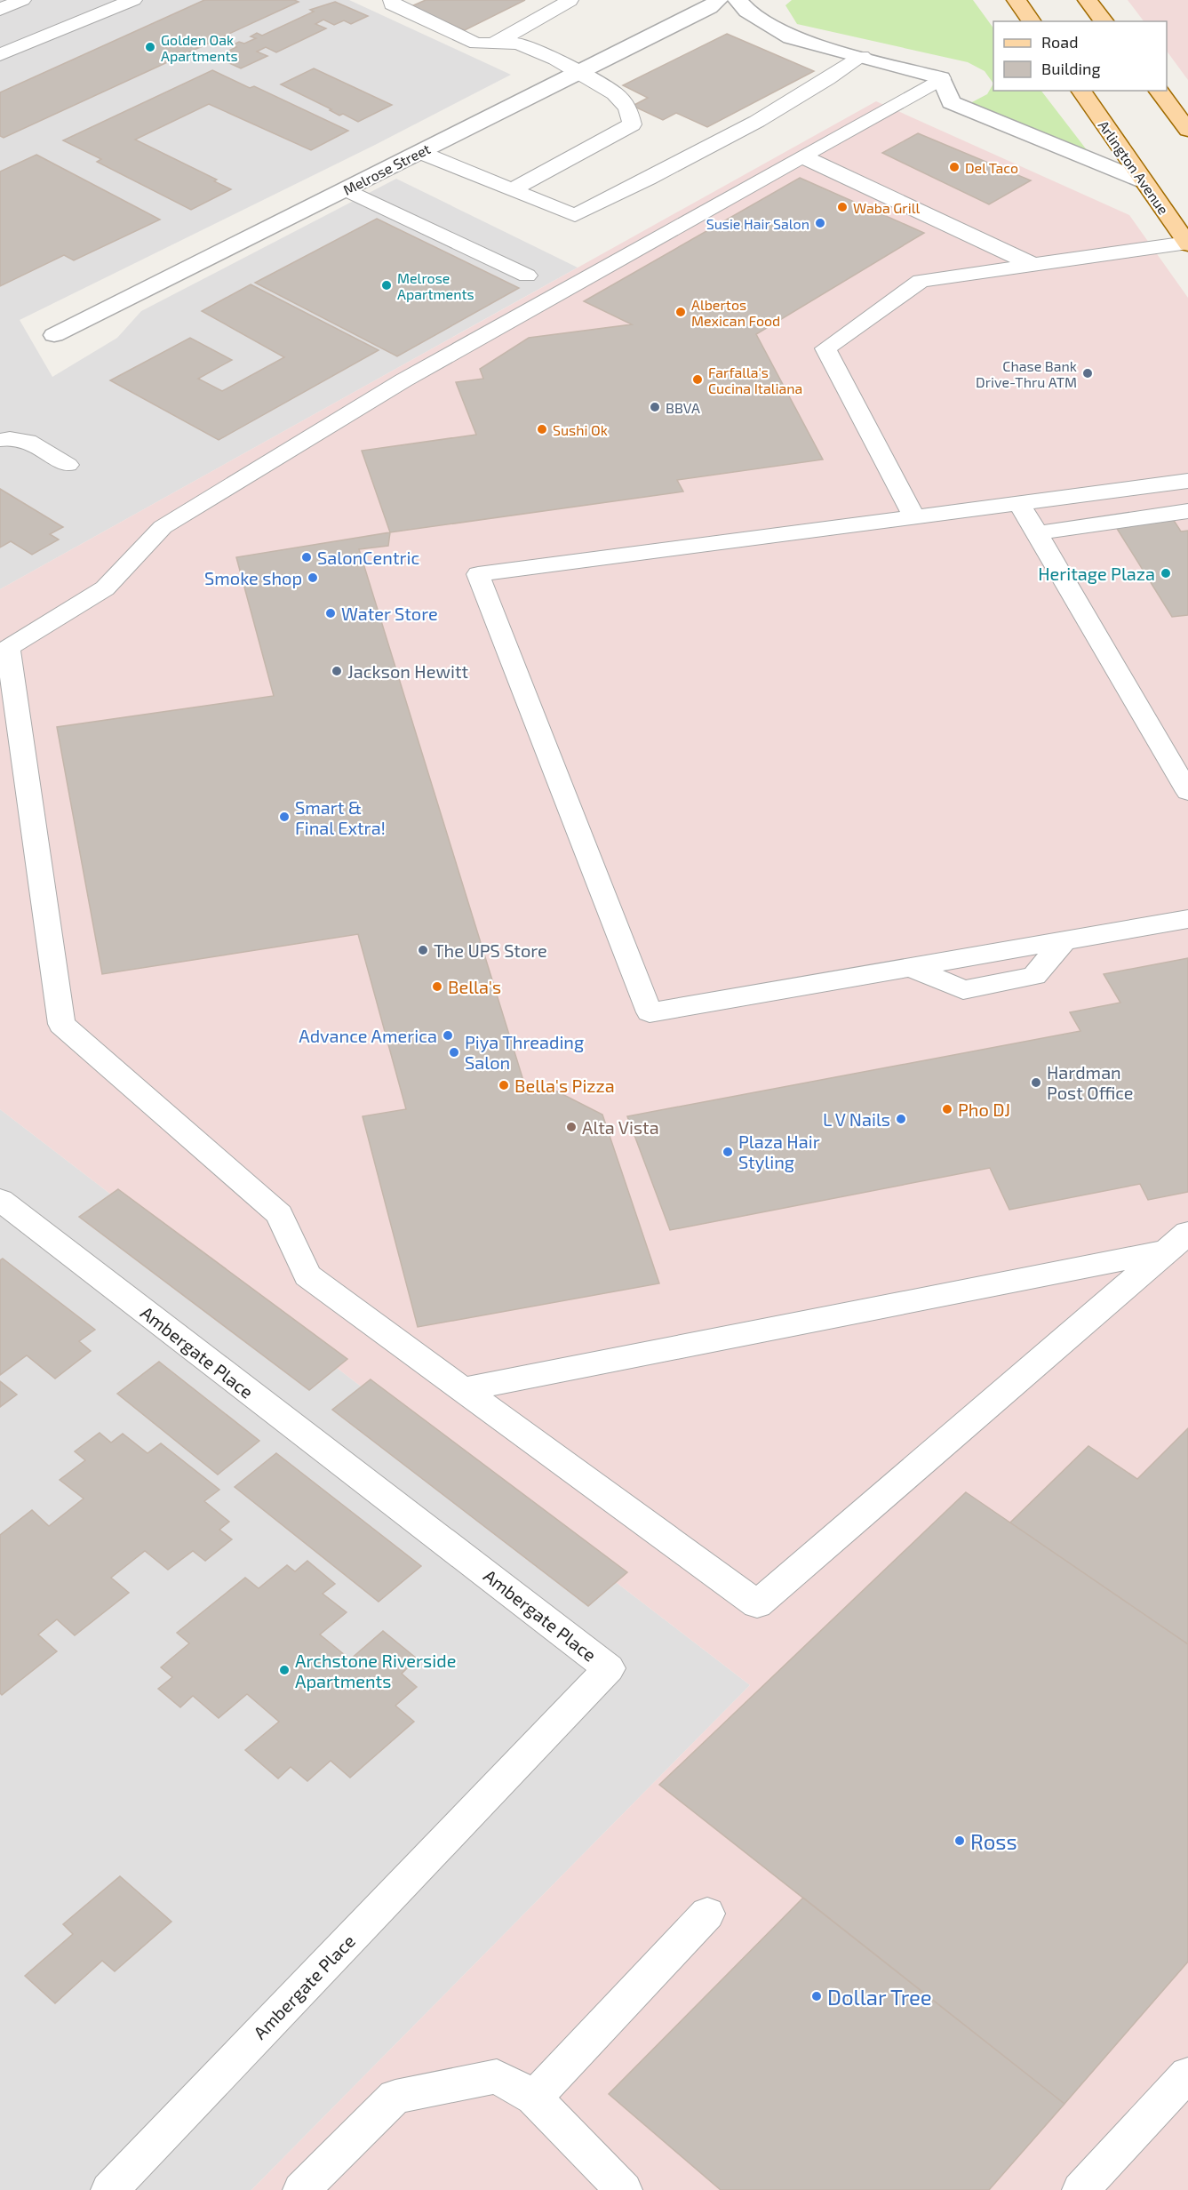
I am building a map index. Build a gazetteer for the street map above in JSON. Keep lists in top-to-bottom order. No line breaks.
{"streets":{"main road":["Arlington Avenue"],"street":["Melrose Street"],"lane":["Ambergate Place"]},"places":["Golden Oak Apartments","Del Taco","Waba Grill","Susie Hair Salon","Melrose Apartments","Albertos Mexican Food","Chase Bank Drive-Thru ATM","Farfalla's Cucina Italiana","BBVA","Sushi Ok","SalonCentric","Heritage Plaza","Smoke shop","Water Store","Jackson Hewitt","Smart & Final Extra!","The UPS Store","Bella's","Advance America","Piya Threading Salon","Hardman Post Office","Bella's Pizza","Pho DJ","L V Nails","Alta Vista","Plaza Hair Styling","Archstone Riverside Apartments","Ross","Dollar Tree"],"legend":["Road","Building"]}
